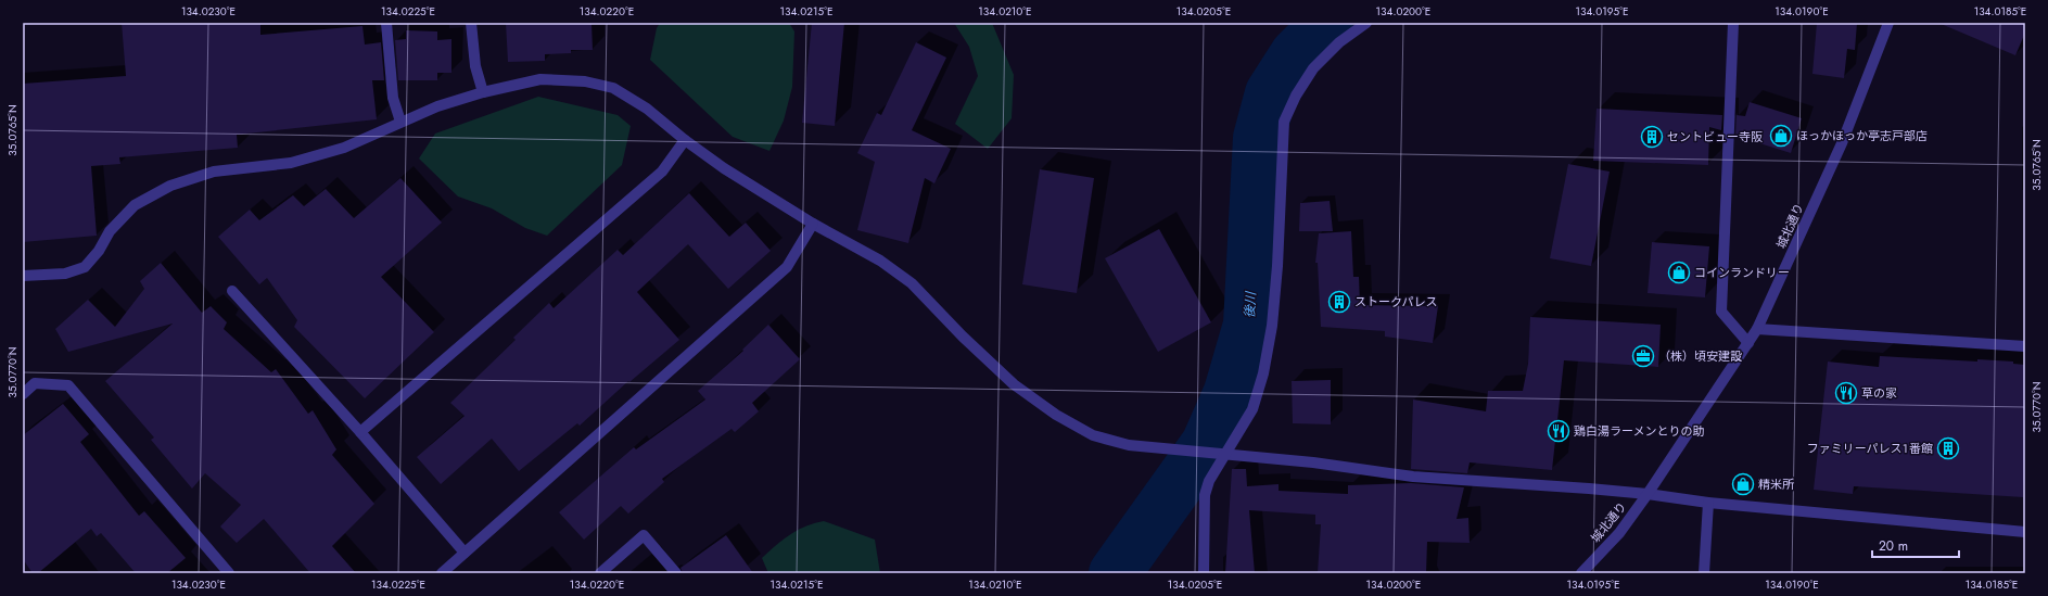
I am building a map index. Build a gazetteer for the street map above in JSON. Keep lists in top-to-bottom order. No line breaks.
{"streets":{"street":["城北通り"]},"water":["後川"],"places":{"shop":["ほっかほっか亭志戸部店","コインランドリー","精米所"],"building":["セントビュー寺阪","ストークパレス","ファミリーパレス１番館"],"office":["（株）頃安建設"],"restaurant":["草の家","鶏白湯ラーメンとりの助"]},"scale_bar":"20 m","coordinates":["134.0230°E","134.0225°E","134.0220°E","134.0215°E","134.0210°E","134.0205°E","134.0200°E","134.0195°E","134.0190°E","134.0185°E","35.0765°N","35.0770°N"]}
